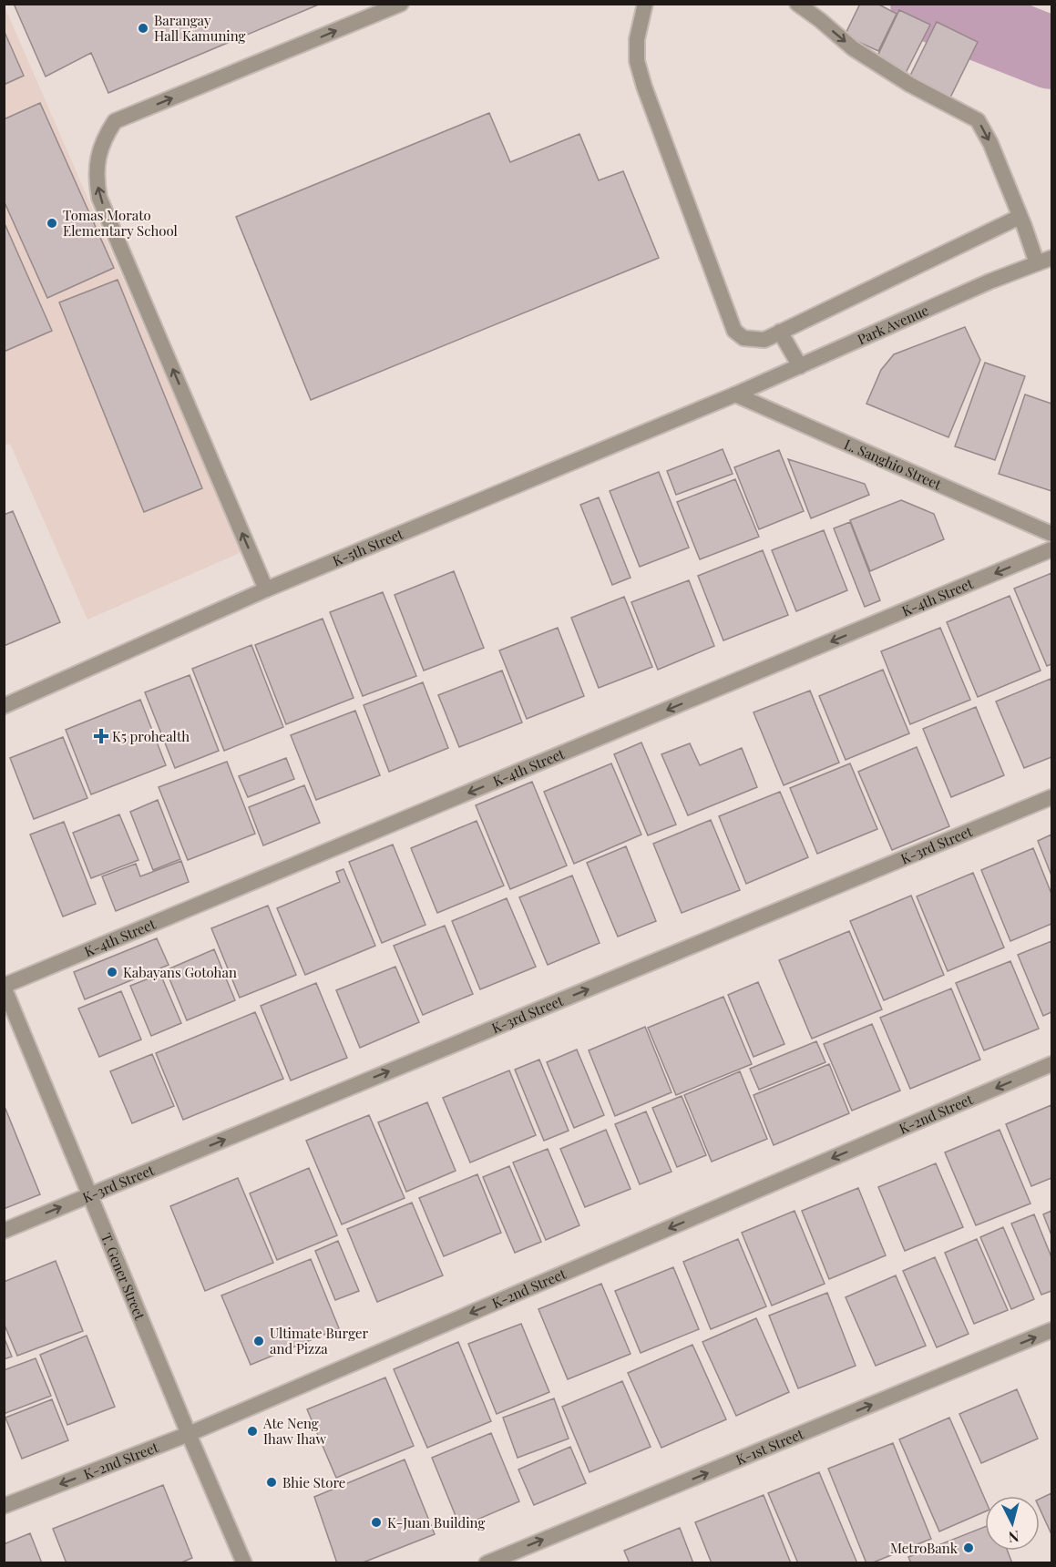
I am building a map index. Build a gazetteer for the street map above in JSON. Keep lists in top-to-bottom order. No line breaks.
{"streets":{"street":["Park Avenue","L. Sanghio Street","K-5th Street","K-4th Street","K-3rd Street","K-2nd Street","T. Gener Street","K-1st Street"]},"crossings":[["Park Avenue","L. Sanghio Street"],["Park Avenue","K-5th Street"],["L. Sanghio Street","K-5th Street"],["K-4th Street","T. Gener Street"],["K-3rd Street","T. Gener Street"],["K-2nd Street","T. Gener Street"]],"one_way":["K-4th Street","K-3rd Street","K-2nd Street","K-1st Street"],"places":{"other":["Barangay Hall Kamuning","Tomas Morato Elementary School","Kabayans Gotohan","Ultimate Burger and Pizza","Ate Neng Ihaw Ihaw","Bhie Store","K-Juan Building","MetroBank"],"health":["K5 prohealth"]},"north":"bottom"}
